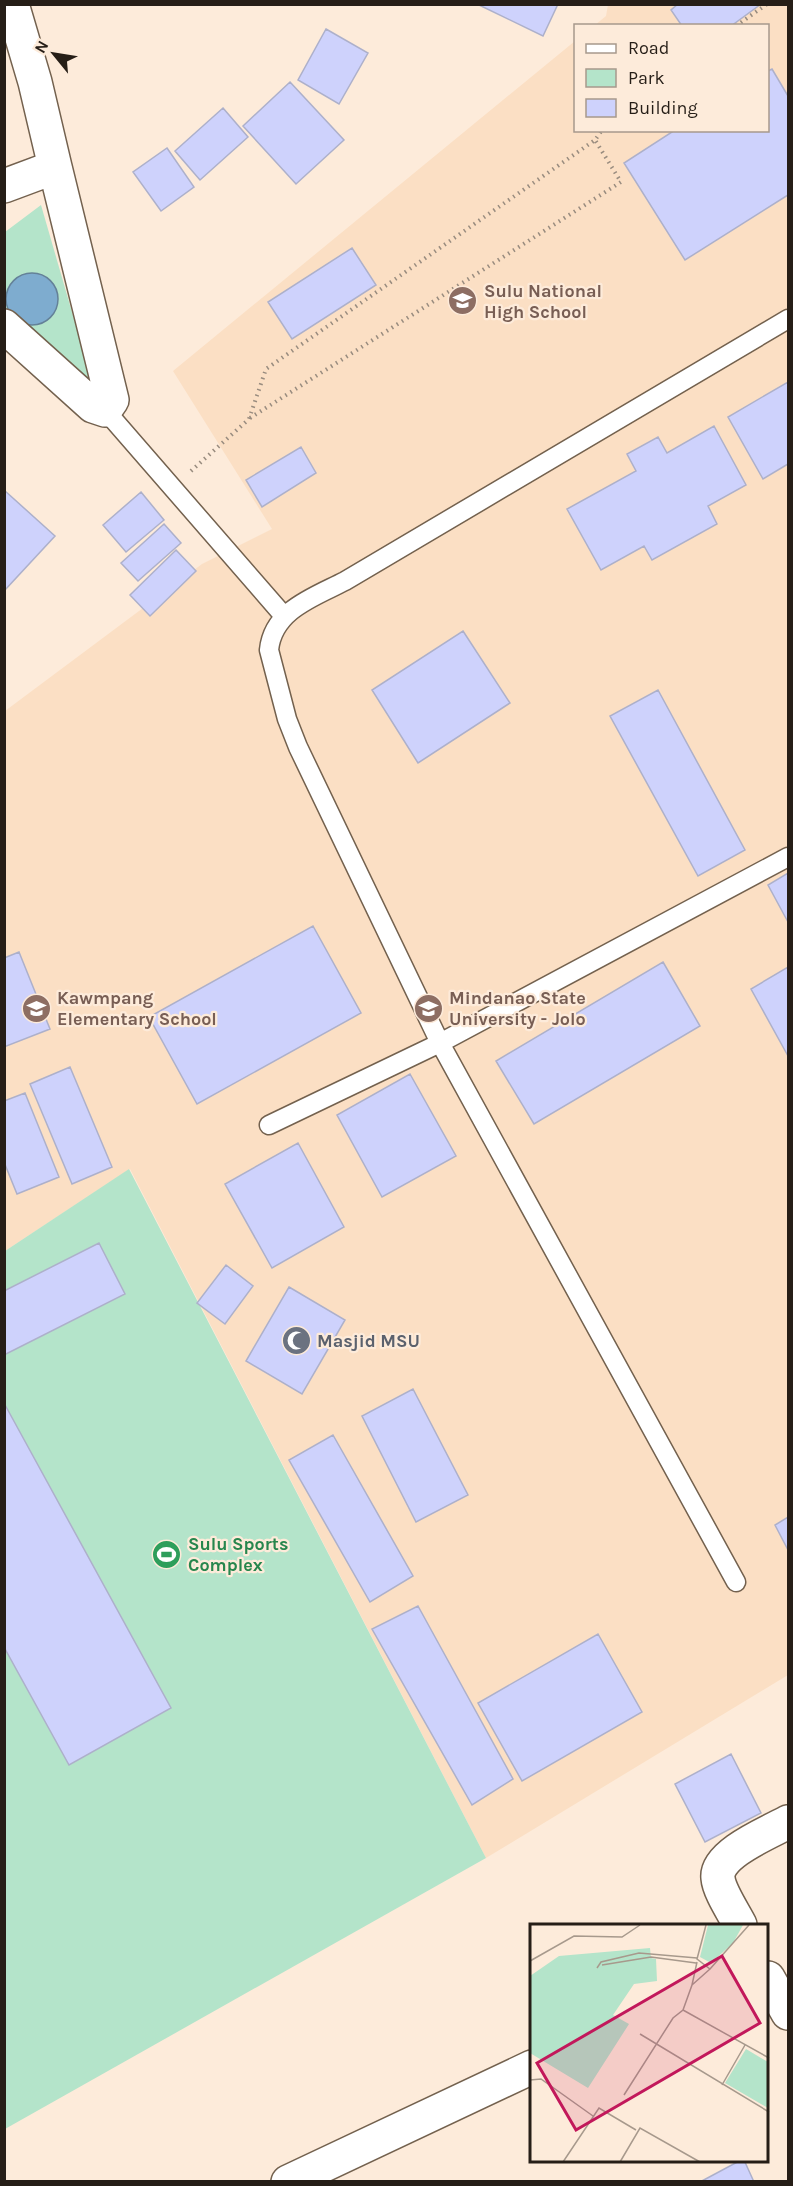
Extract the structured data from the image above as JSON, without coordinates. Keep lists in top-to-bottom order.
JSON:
{
  "places": {
    "school or university": ["Sulu National High School", "Kawmpang Elementary School", "Mindanao State University - Jolo"],
    "mosque": ["Masjid MSU"],
    "sports": ["Sulu Sports Complex"]
  },
  "legend": ["Road", "Park", "Building"],
  "north": "top left"
}
